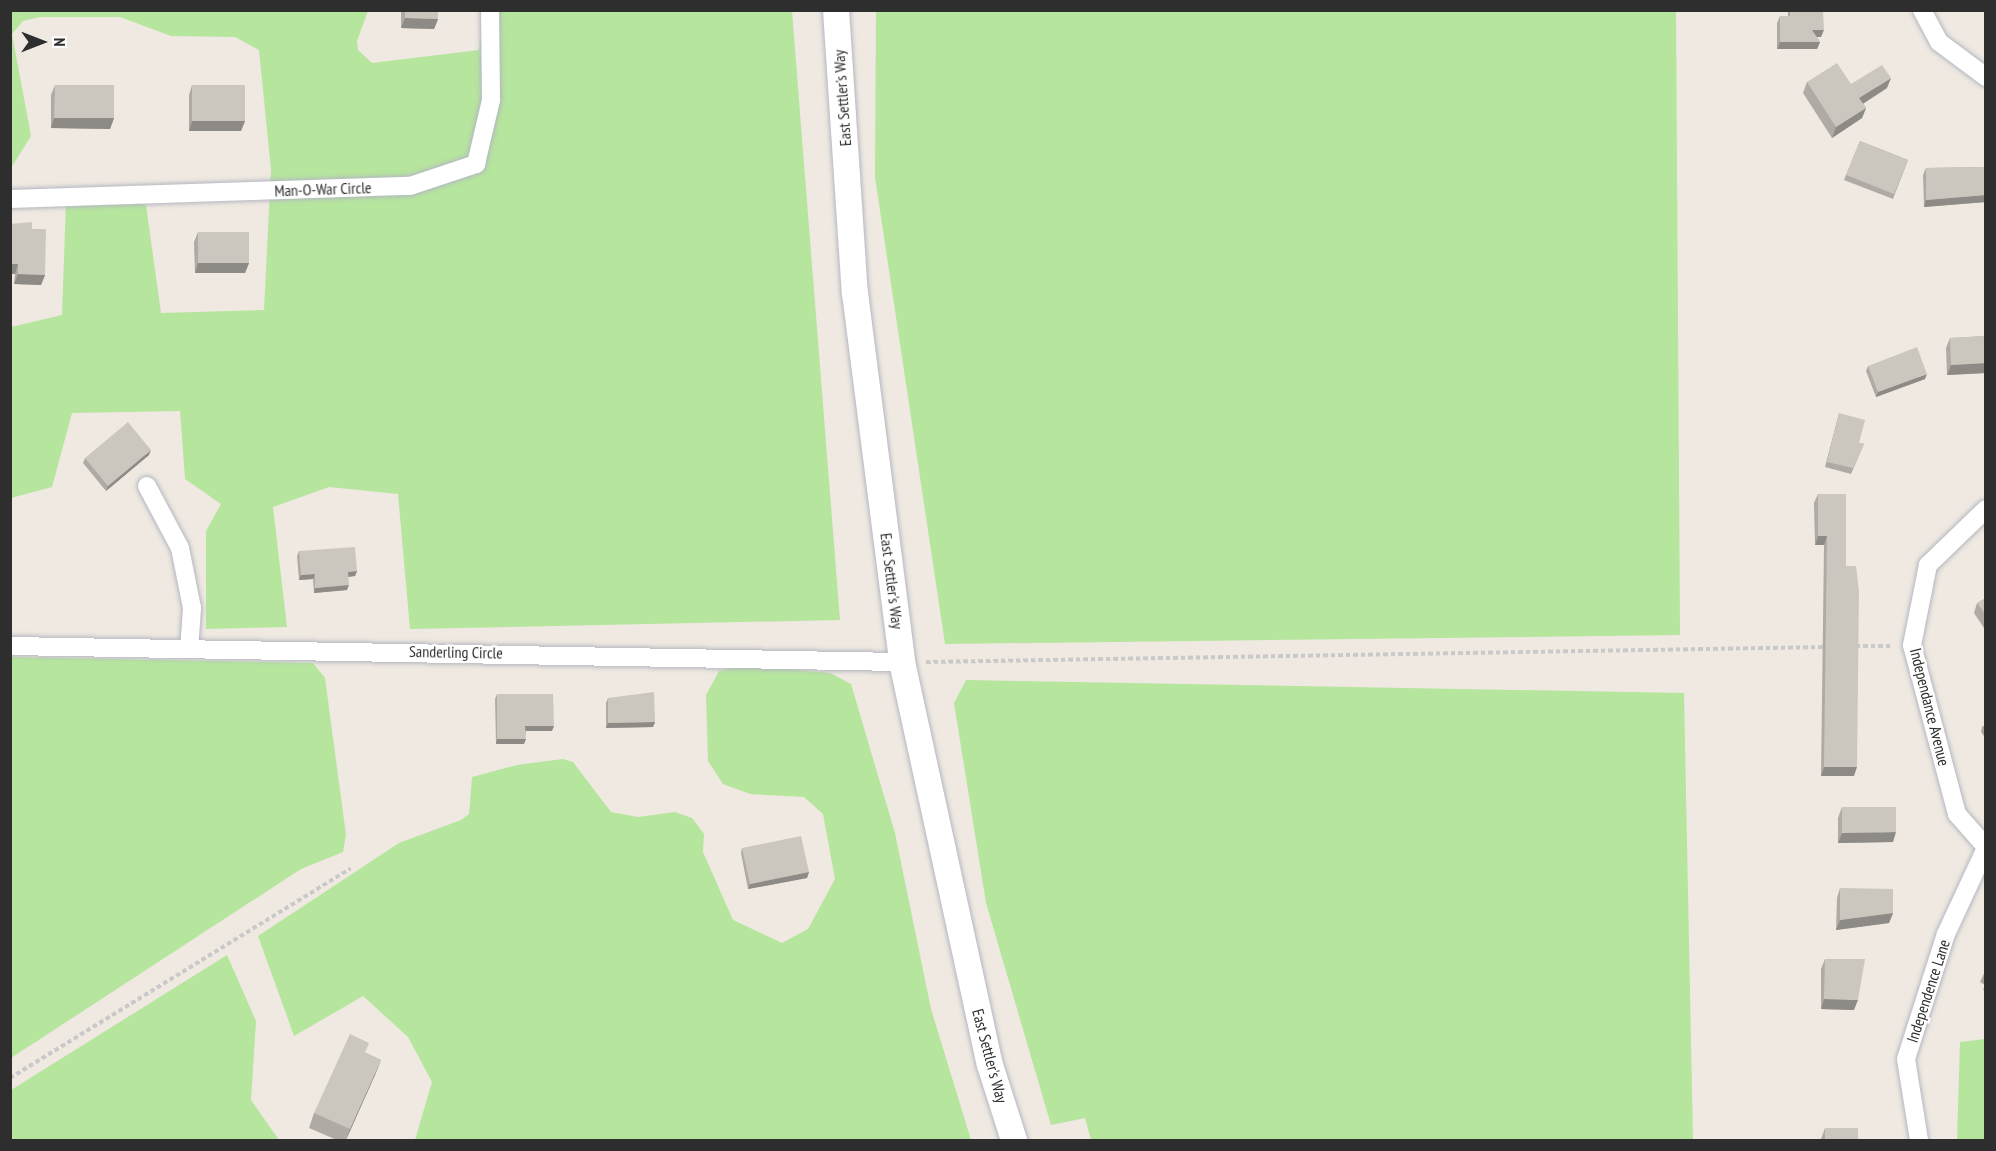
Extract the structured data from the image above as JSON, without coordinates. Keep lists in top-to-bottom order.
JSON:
{
  "streets": {
    "main road": ["East Settler's Way"],
    "street": [
      "Man-O-War Circle",
      "Sanderling Circle",
      "Independance Avenue",
      "Independence Lane"
    ]
  },
  "crossings": [
    ["East Settler's Way", "Sanderling Circle"],
    ["Independance Avenue", "Independence Lane"]
  ],
  "north": "right"
}
